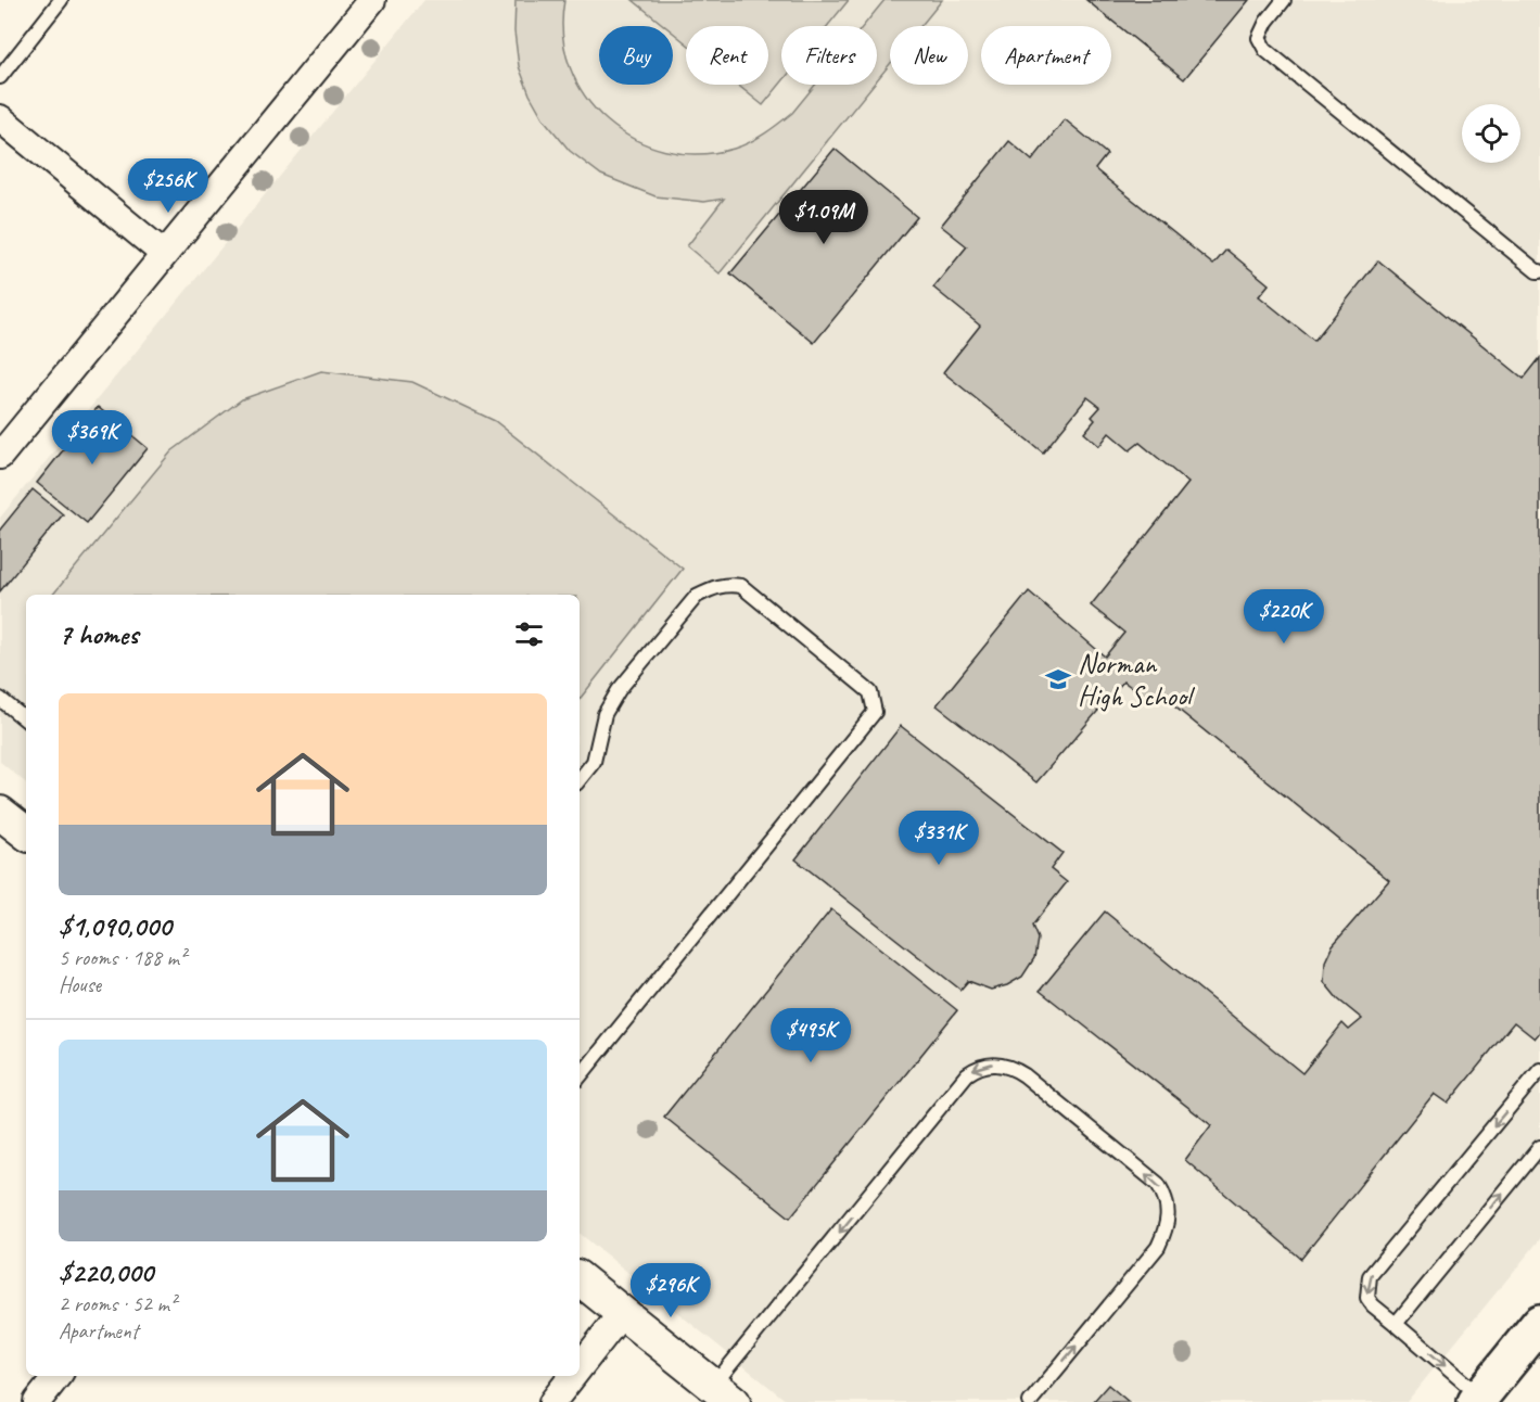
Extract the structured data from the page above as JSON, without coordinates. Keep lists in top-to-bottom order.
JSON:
{
  "places": {
    "school or university": ["Norman High School"]
  },
  "page": {
    "chip": [
      "Buy",
      "Rent",
      "Filters",
      "New",
      "Apartment"
    ],
    "price": [
      "$256K",
      "$1.09M",
      "$369K",
      "$220K",
      "$331K",
      "$495K",
      "$296K"
    ],
    "heading": "7 homes",
    "list": [
      {
        "name": "$1,090,000",
        "note": "5 rooms · 188 m² · House"
      },
      {
        "name": "$220,000",
        "note": "2 rooms · 52 m² · Apartment"
      }
    ]
  }
}
